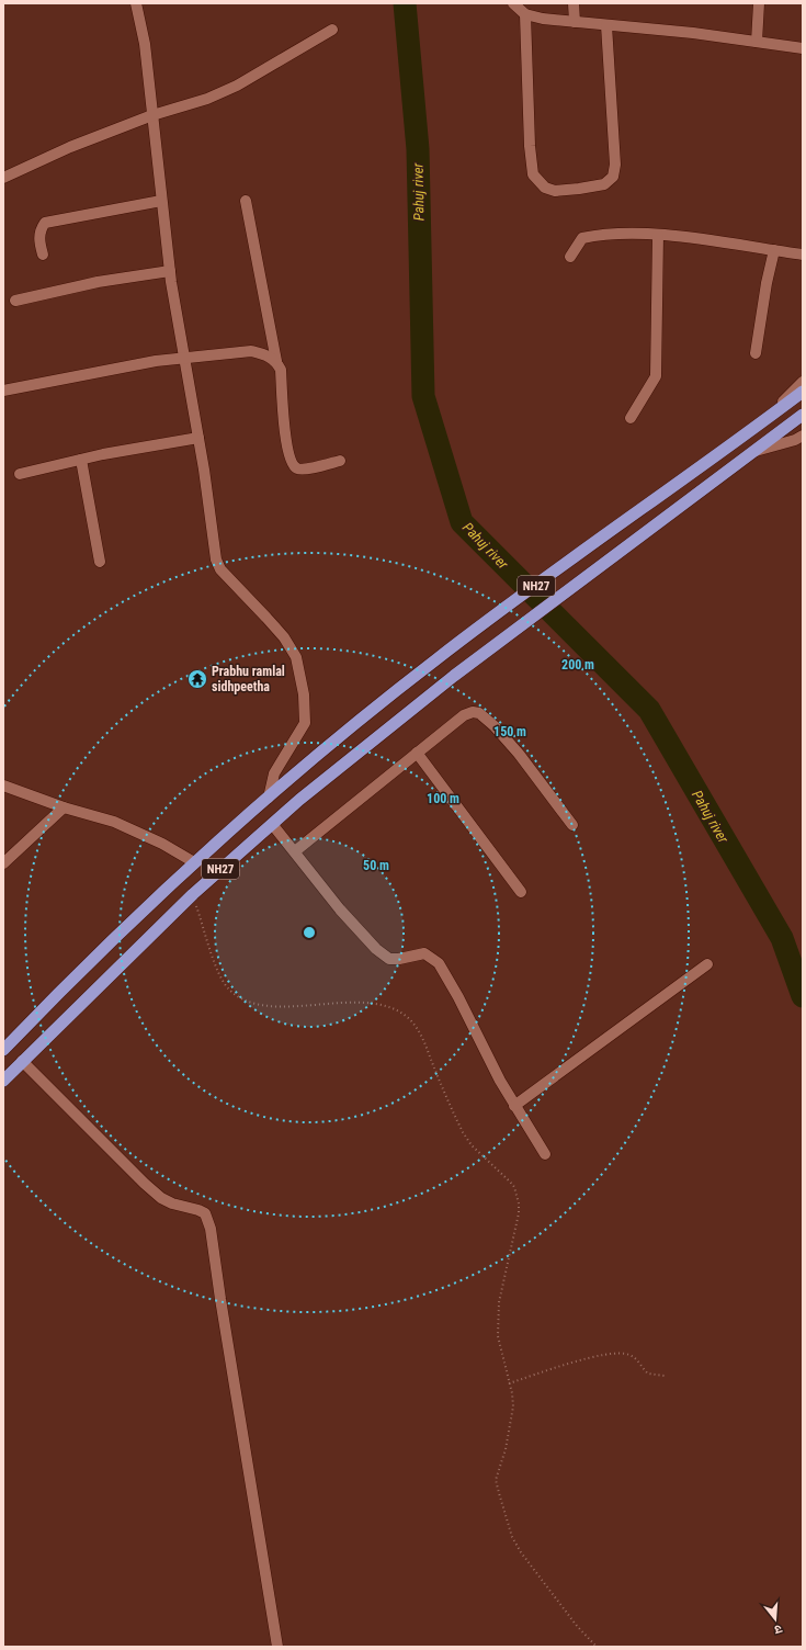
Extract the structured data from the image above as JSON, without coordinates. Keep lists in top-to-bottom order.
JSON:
{
  "streets": {
    "highway": ["NH27"]
  },
  "water": ["Pahuj river"],
  "places": {
    "temple": ["Prabhu ramlal sidhpeetha"]
  },
  "north": "bottom",
  "rings": [
    "200 m",
    "150 m",
    "100 m",
    "50 m"
  ]
}
